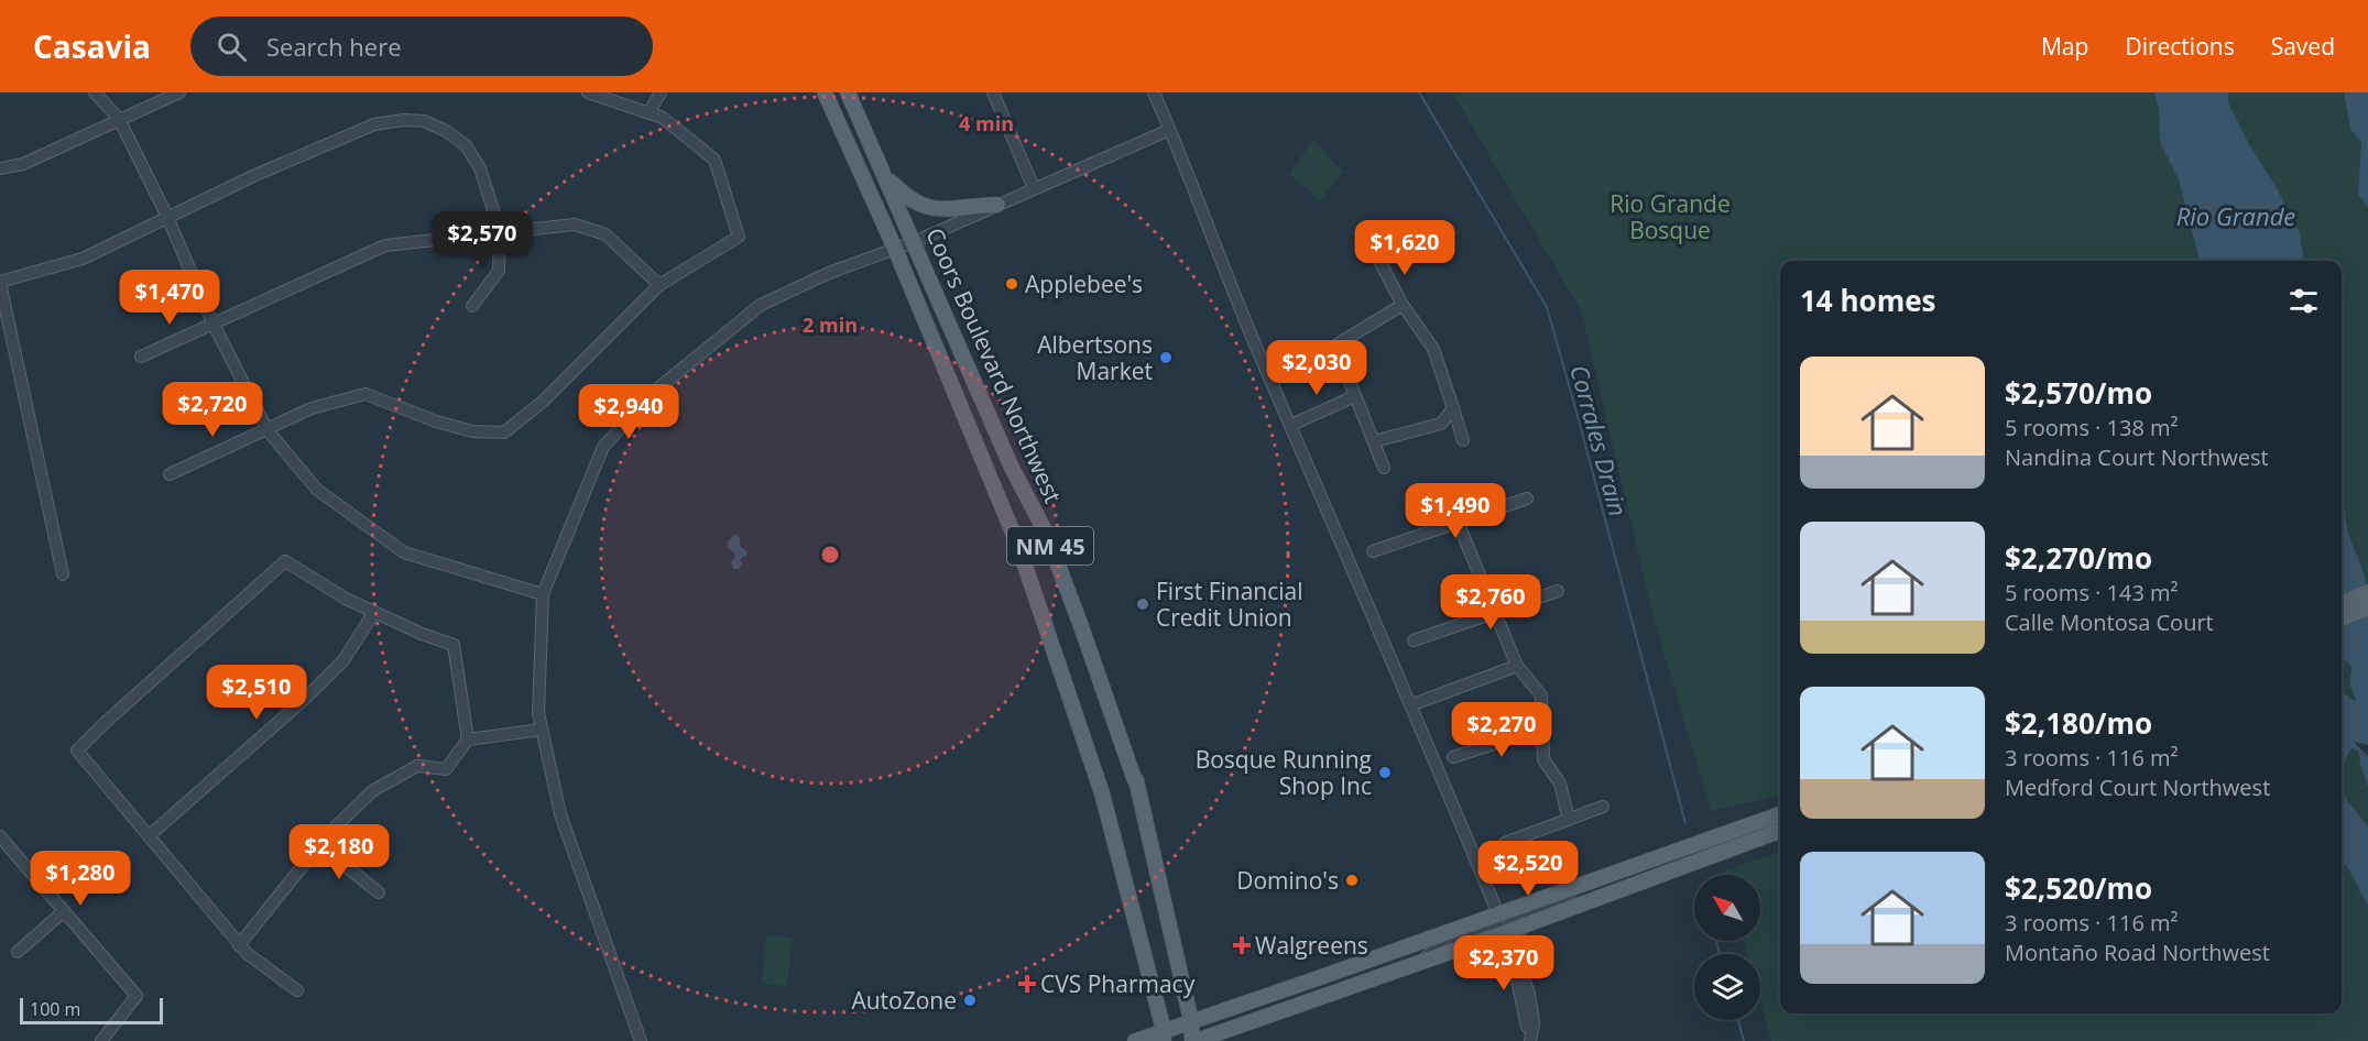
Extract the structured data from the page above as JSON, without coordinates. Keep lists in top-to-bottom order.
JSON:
{
  "streets": {
    "main road": ["Coors Boulevard Northwest", "NM 45"]
  },
  "water": ["Rio Grande", "Corrales Drain"],
  "parks": ["Rio Grande Bosque"],
  "places": {
    "other": [
      "Applebee's",
      "Albertsons Market",
      "First Financial Credit Union",
      "Bosque Running Shop Inc",
      "Domino's",
      "AutoZone"
    ],
    "health": ["Walgreens", "CVS Pharmacy"]
  },
  "scale_bar": "100 m",
  "north": "top left",
  "page": {
    "header": "Casavia",
    "search": "Search here",
    "nav": ["Map", "Directions", "Saved"],
    "price": [
      "$2,570",
      "$1,620",
      "$1,470",
      "$2,030",
      "$2,720",
      "$2,940",
      "$1,490",
      "$2,760",
      "$2,510",
      "$2,270",
      "$2,180",
      "$2,520",
      "$1,280",
      "$2,370"
    ],
    "heading": "14 homes",
    "list": [
      {
        "name": "$2,570/mo",
        "note": "5 rooms · 138 m² · Nandina Court Northwest"
      },
      {
        "name": "$2,270/mo",
        "note": "5 rooms · 143 m² · Calle Montosa Court"
      },
      {
        "name": "$2,180/mo",
        "note": "3 rooms · 116 m² · Medford Court Northwest"
      },
      {
        "name": "$2,520/mo",
        "note": "3 rooms · 116 m² · Montaño Road Northwest"
      }
    ],
    "scale": "100 m"
  },
  "rings": ["4 min", "2 min"]
}
